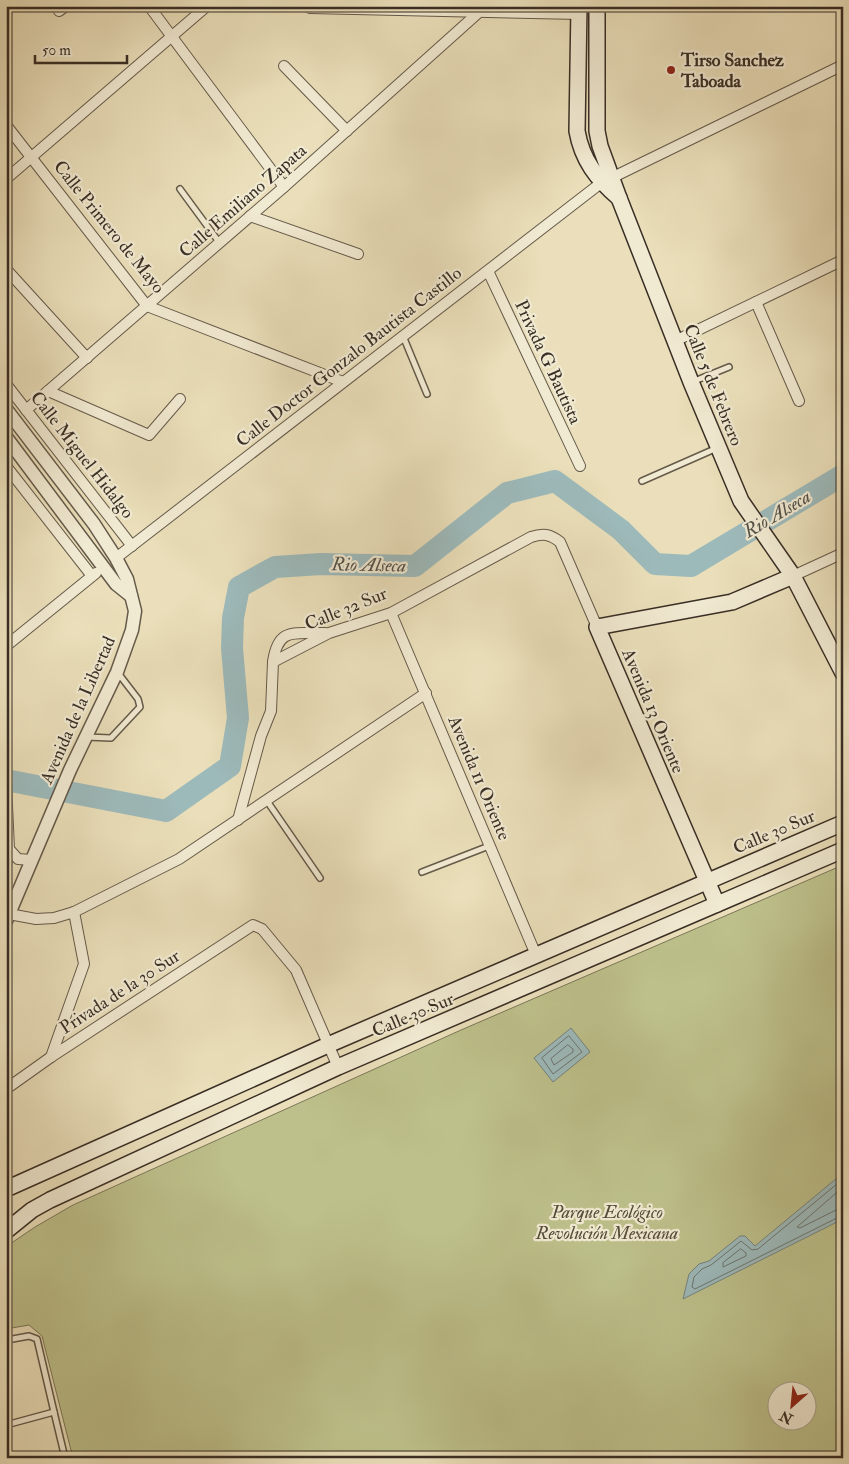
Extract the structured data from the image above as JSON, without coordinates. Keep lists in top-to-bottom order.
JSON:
{
  "streets": {
    "main road": ["Calle 5 de Febrero", "Avenida 13 Oriente", "Calle 30 Sur"],
    "street": [
      "Calle Emiliano Zapata",
      "Calle Primero de Mayo",
      "Calle Doctor Gonzalo Bautista Castillo",
      "Privada G Bautista",
      "Calle Miguel Hidalgo",
      "Calle 32 Sur",
      "Avenida de la Libertad",
      "Avenida 11 Oriente",
      "Privada de la 30 Sur"
    ]
  },
  "crossings": [
    ["Calle Emiliano Zapata", "Calle Primero de Mayo"],
    ["Calle Emiliano Zapata", "Calle Miguel Hidalgo"],
    ["Calle Primero de Mayo", "Calle Doctor Gonzalo Bautista Castillo"],
    ["Calle Doctor Gonzalo Bautista Castillo", "Privada G Bautista"],
    ["Calle Doctor Gonzalo Bautista Castillo", "Calle 5 de Febrero"],
    ["Calle Doctor Gonzalo Bautista Castillo", "Calle Miguel Hidalgo"],
    ["Calle Doctor Gonzalo Bautista Castillo", "Avenida de la Libertad"],
    ["Calle 32 Sur", "Avenida 13 Oriente"],
    ["Calle 32 Sur", "Avenida 11 Oriente"],
    ["Avenida 13 Oriente", "Calle 30 Sur"],
    ["Avenida 11 Oriente", "Calle 30 Sur"],
    ["Calle 30 Sur", "Privada de la 30 Sur"]
  ],
  "water": ["Rio Alseca"],
  "parks": ["Parque Ecológico Revolución Mexicana"],
  "places": ["Tirso Sanchez Taboada"],
  "scale_bar": "50 m",
  "north": "bottom left"
}
